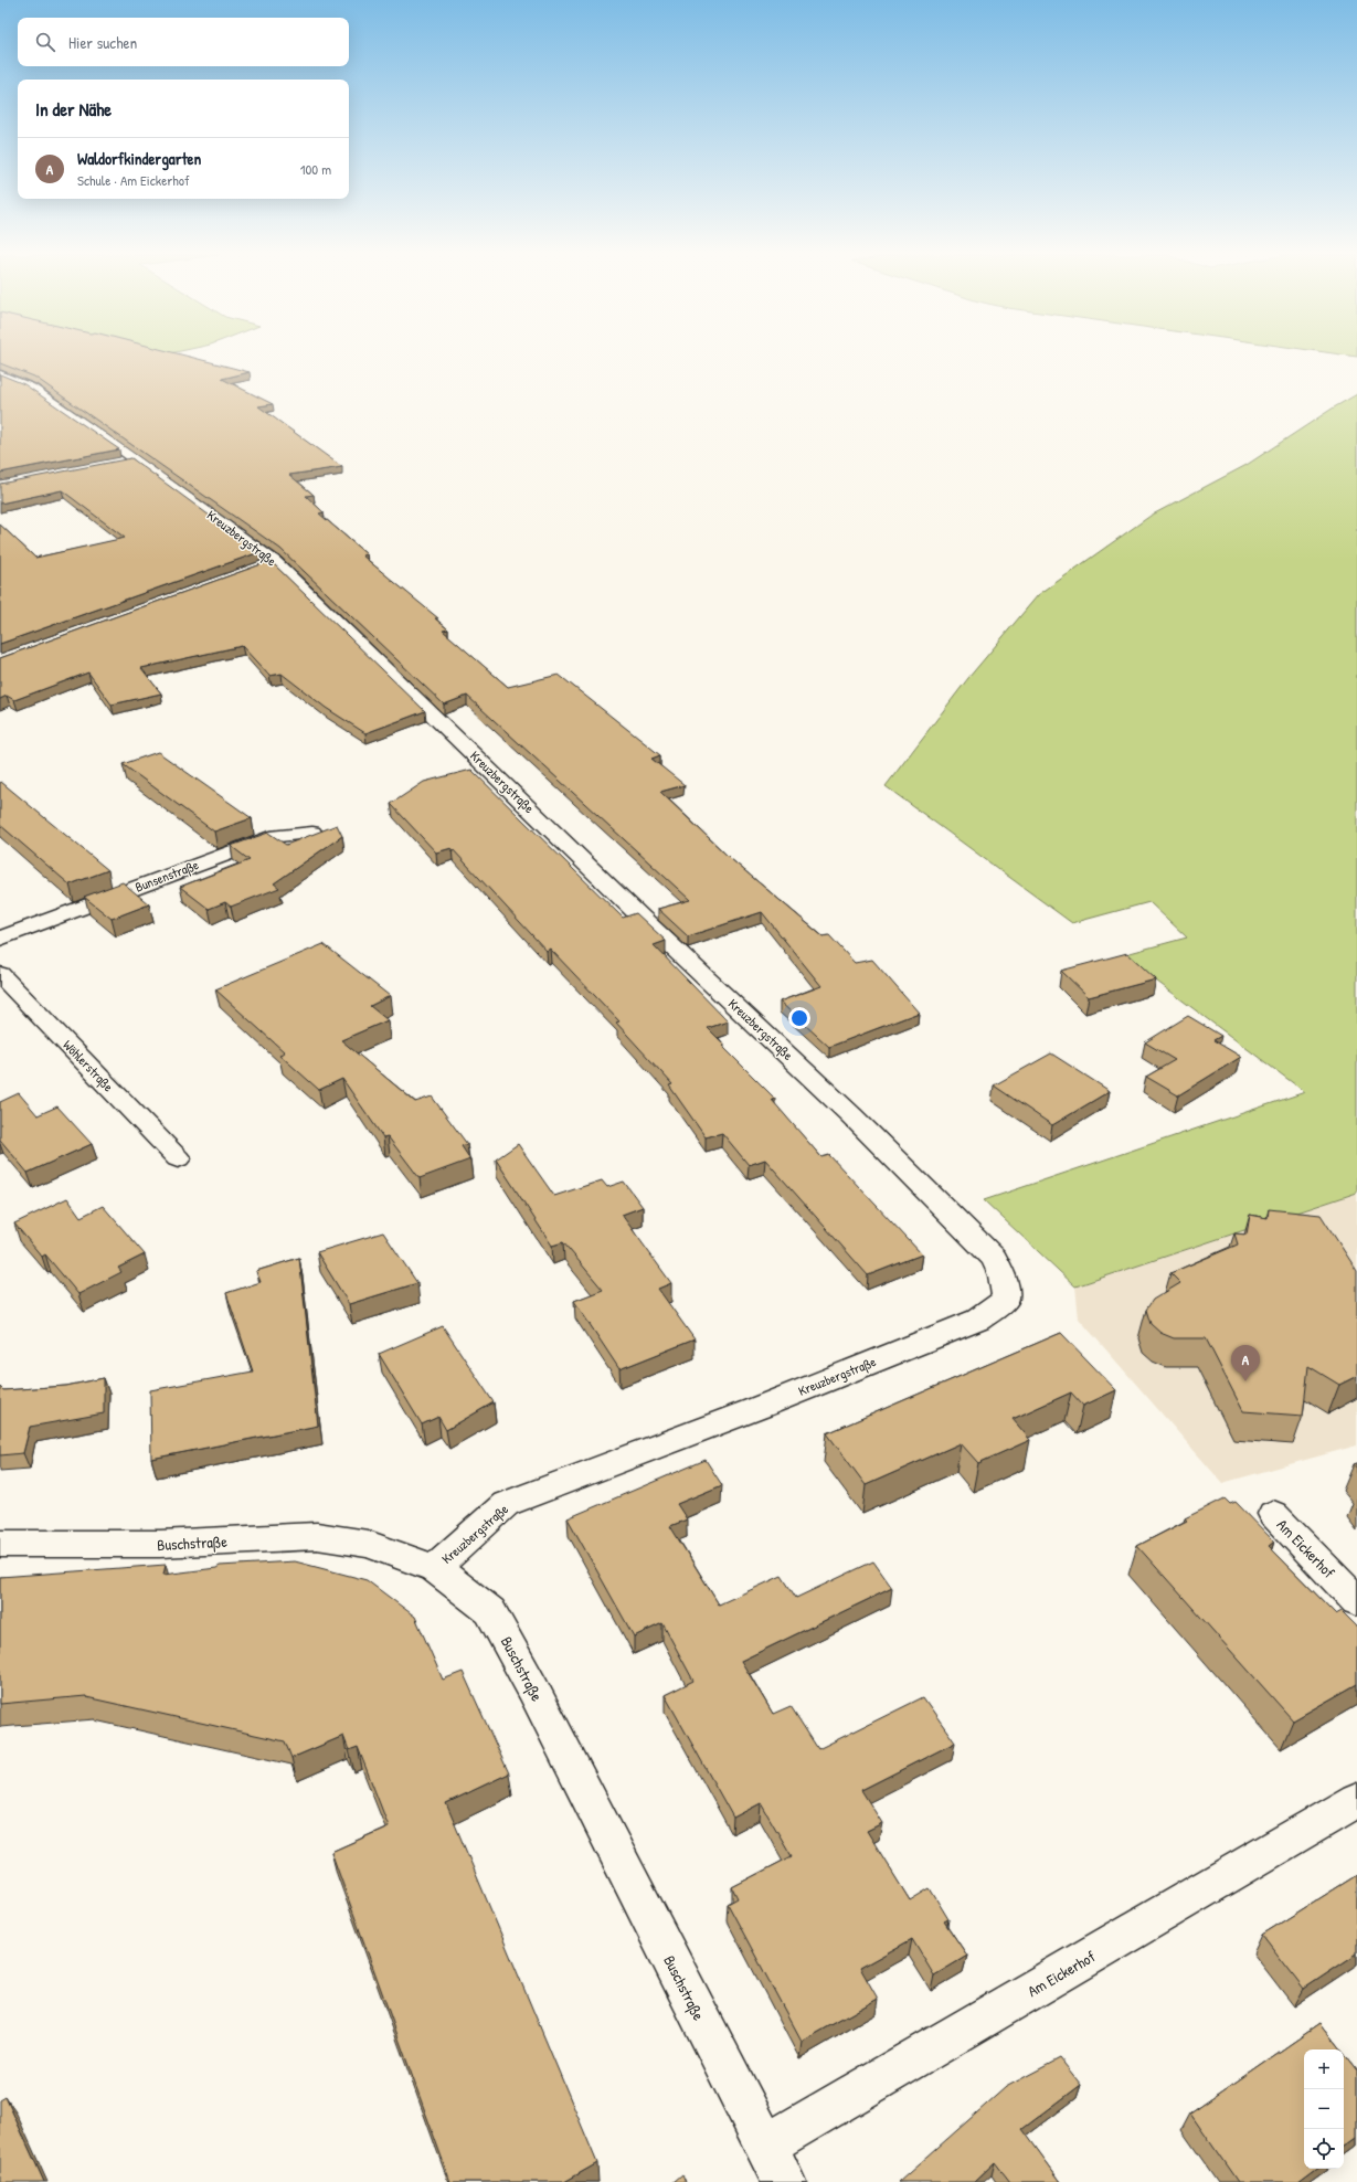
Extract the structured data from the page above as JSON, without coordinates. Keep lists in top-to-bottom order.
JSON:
{
  "streets": {
    "street": [
      "Kreuzbergstraße",
      "Bunsenstraße",
      "Wöhlerstraße",
      "Buschstraße",
      "Am Eickerhof"
    ]
  },
  "crossings": [
    ["Kreuzbergstraße", "Buschstraße"],
    ["Buschstraße", "Am Eickerhof"]
  ],
  "page": {
    "search": "Hier suchen",
    "heading": "In der Nähe",
    "list": [
      {
        "mark": "A",
        "name": "Waldorfkindergarten",
        "note": "Schule · Am Eickerhof",
        "value": "100 m"
      }
    ],
    "pins": "A",
    "map_buttons": ["+", "−"]
  }
}
